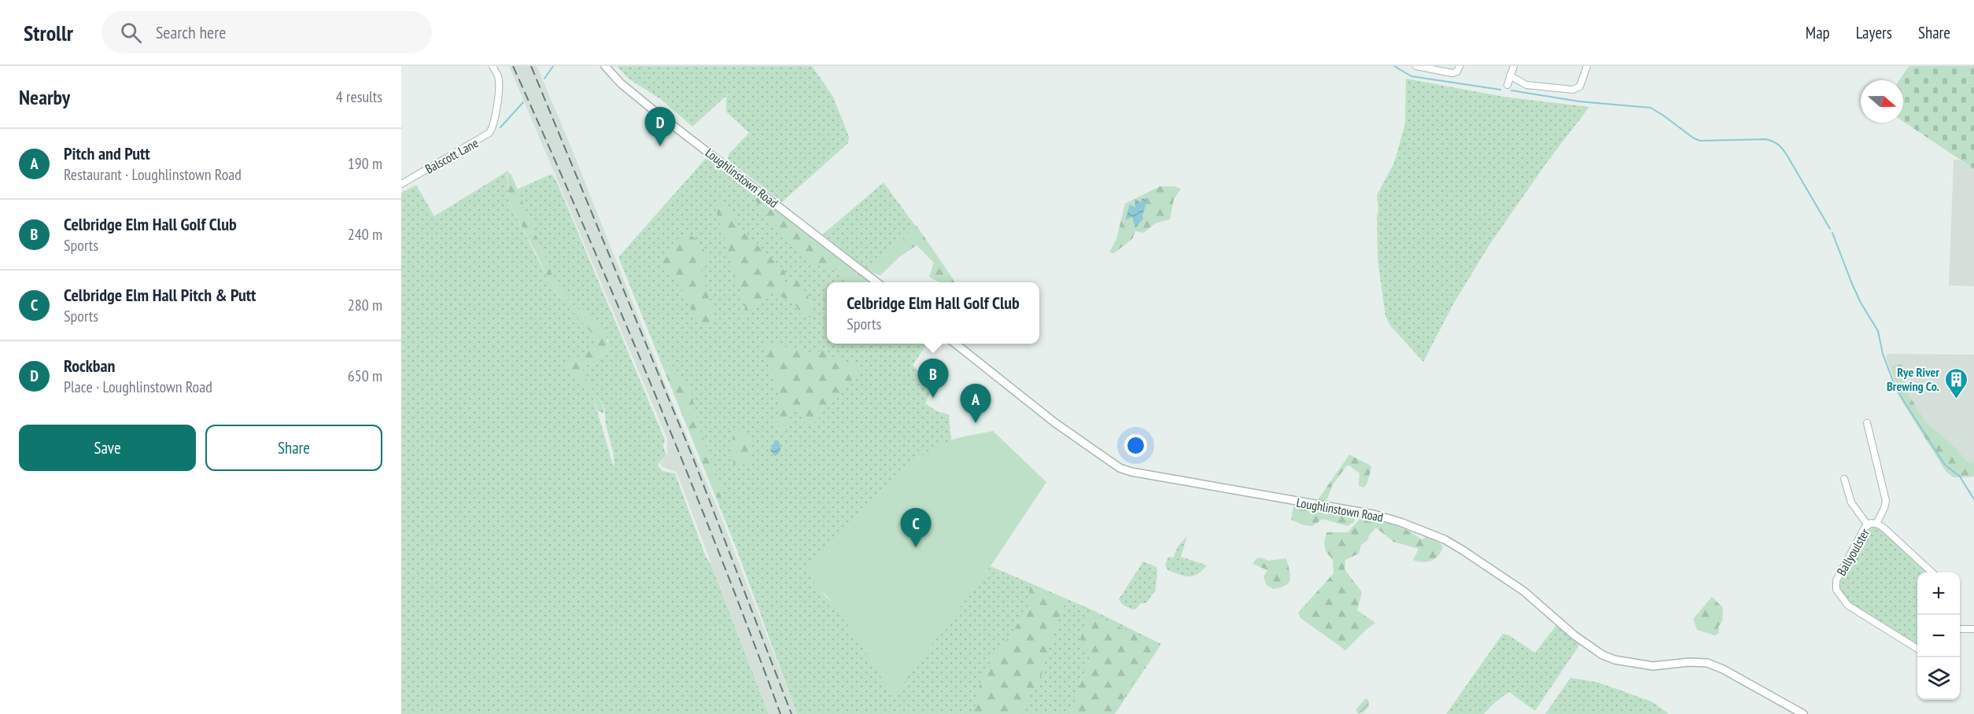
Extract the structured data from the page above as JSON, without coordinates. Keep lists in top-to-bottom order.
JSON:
{
  "streets": {
    "street": ["Balscott Lane", "Loughlinstown Road", "Ballyoulster"]
  },
  "places": {
    "building": ["Rye River Brewing Co."]
  },
  "north": "right",
  "page": {
    "header": "Strollr",
    "search": "Search here",
    "nav": ["Map", "Layers", "Share"],
    "heading": ["Nearby", "4 results"],
    "pins": [
      "D",
      "B",
      "A",
      "C"
    ],
    "list": [
      {
        "mark": "A",
        "name": "Pitch and Putt",
        "note": "Restaurant · Loughlinstown Road",
        "value": "190 m"
      },
      {
        "mark": "B",
        "name": "Celbridge Elm Hall Golf Club",
        "note": "Sports",
        "value": "240 m"
      },
      {
        "mark": "C",
        "name": "Celbridge Elm Hall Pitch & Putt",
        "note": "Sports",
        "value": "280 m"
      },
      {
        "mark": "D",
        "name": "Rockban",
        "note": "Place · Loughlinstown Road",
        "value": "650 m"
      }
    ],
    "popup": ["Celbridge Elm Hall Golf Club", "Sports"],
    "buttons": ["Save", "Share"],
    "map_buttons": ["+", "−"]
  }
}
